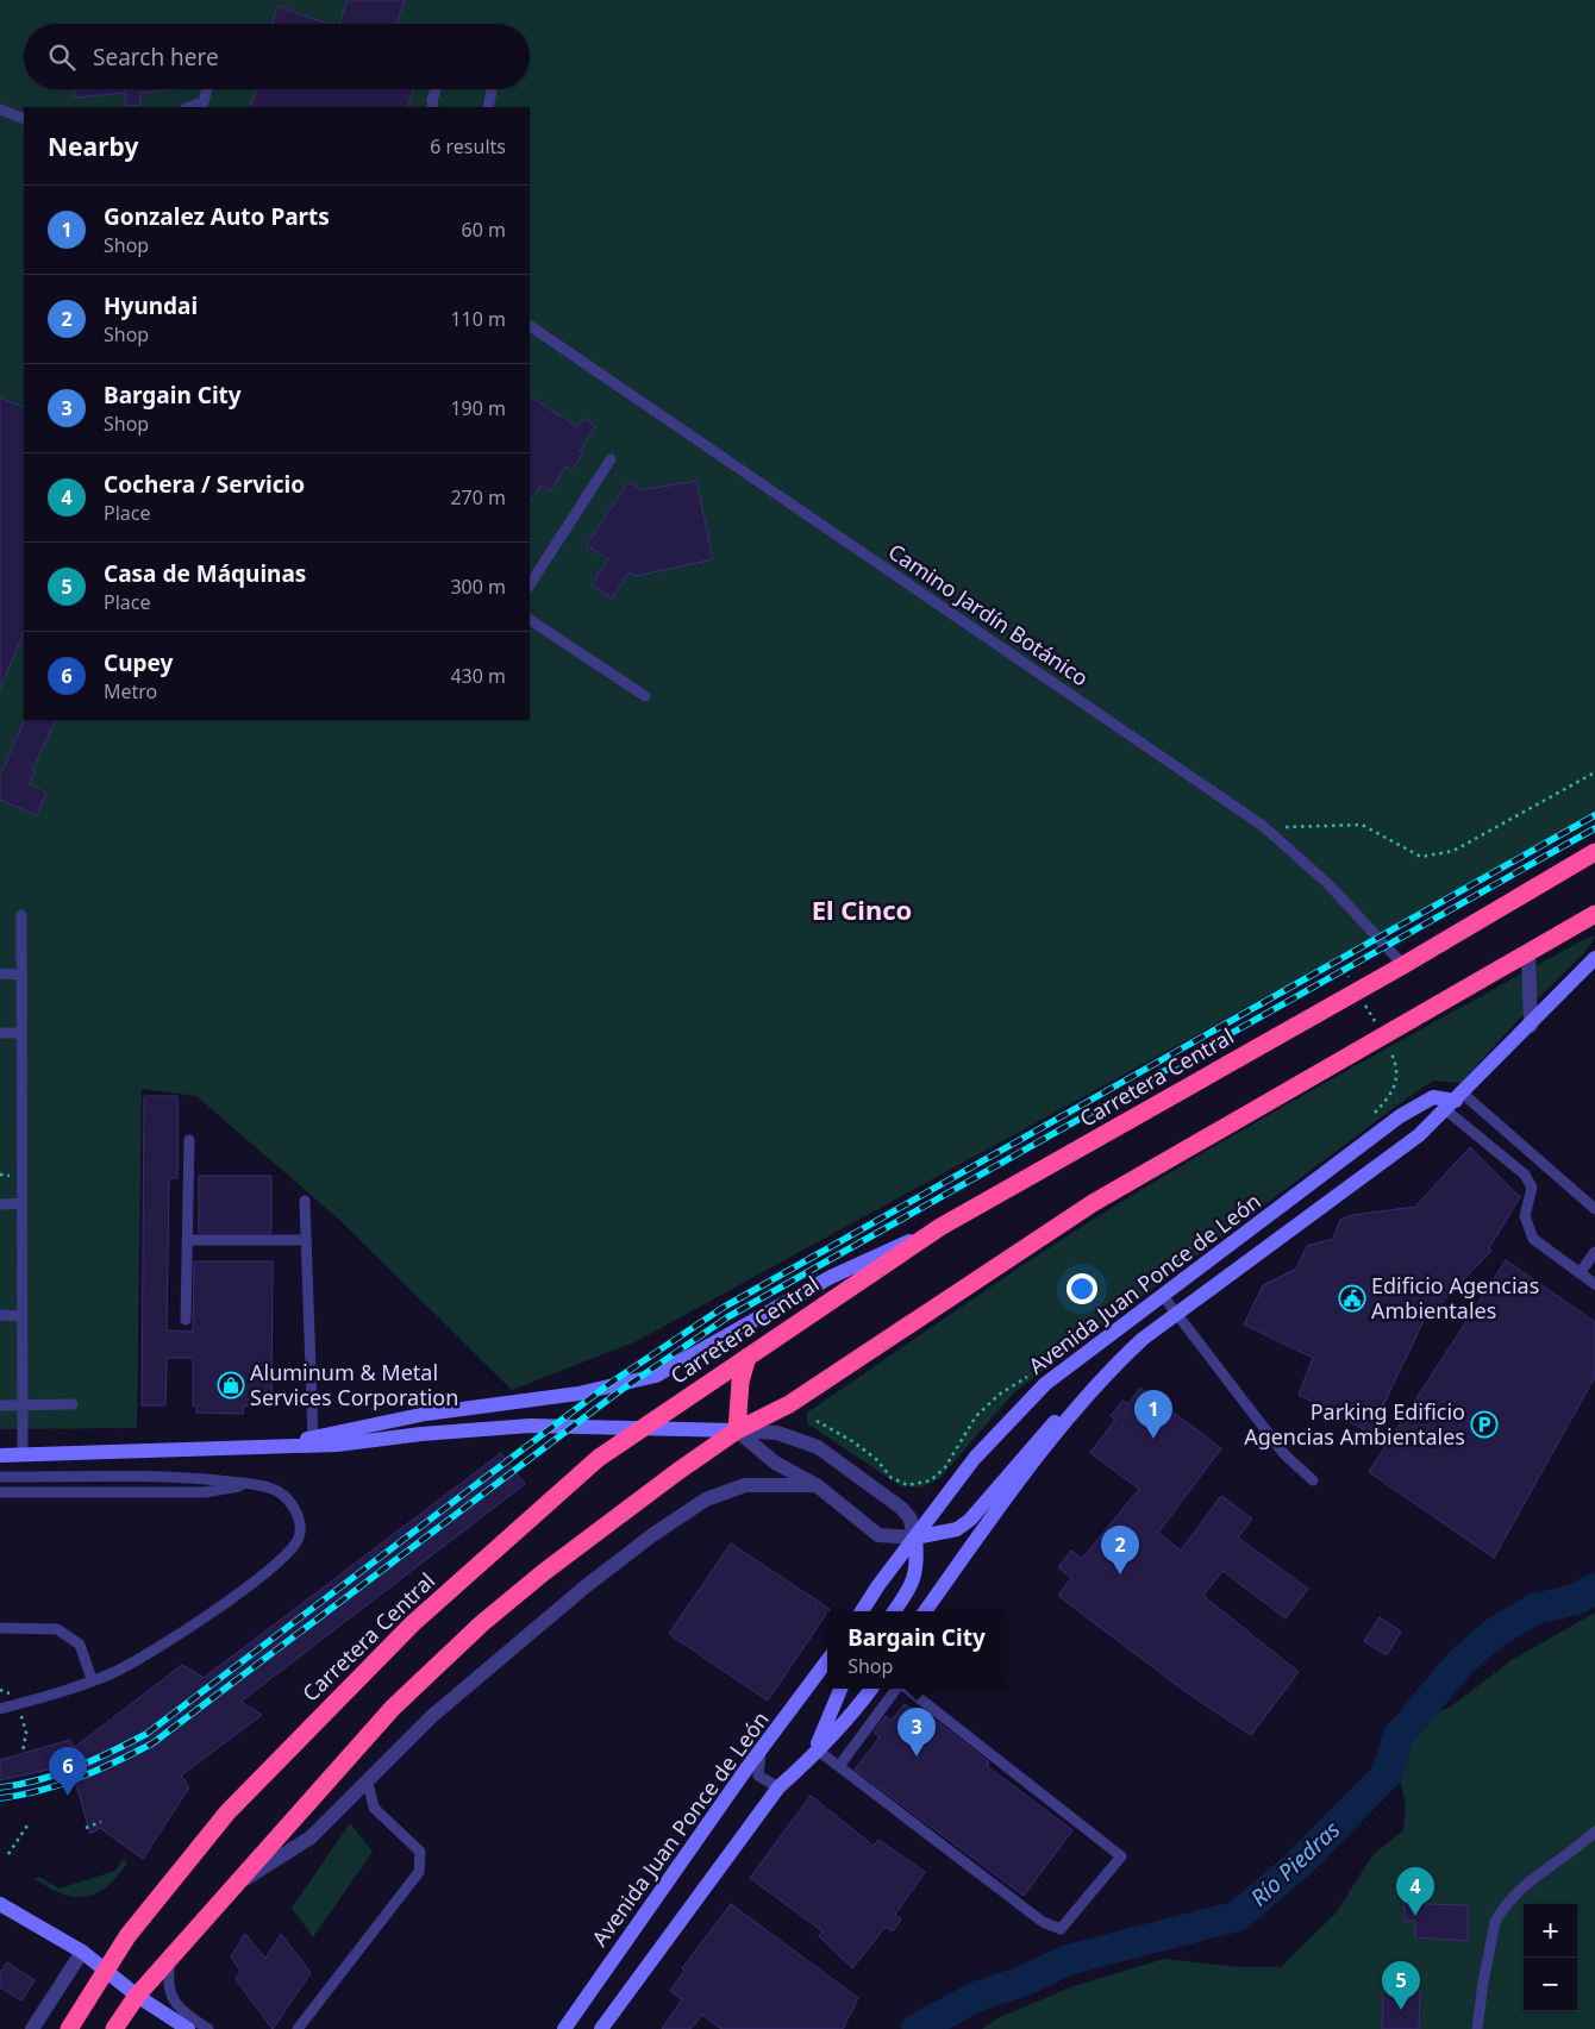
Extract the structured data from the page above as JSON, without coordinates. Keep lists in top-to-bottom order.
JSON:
{
  "streets": {
    "highway": ["Carretera Central"],
    "street": ["Avenida Juan Ponce de León"],
    "lane": ["Camino Jardín Botánico"]
  },
  "crossings": [
    ["Camino Jardín Botánico", "Carretera Central"]
  ],
  "districts": ["El Cinco"],
  "water": ["Río Piedras"],
  "places": {
    "public building": ["Edificio Agencias Ambientales"],
    "shop": ["Aluminum & Metal Services Corporation"],
    "parking": ["Parking Edificio Agencias Ambientales"]
  },
  "page": {
    "search": "Search here",
    "heading": ["Nearby", "6 results"],
    "list": [
      {
        "mark": "1",
        "name": "Gonzalez Auto Parts",
        "note": "Shop",
        "value": "60 m"
      },
      {
        "mark": "2",
        "name": "Hyundai",
        "note": "Shop",
        "value": "110 m"
      },
      {
        "mark": "3",
        "name": "Bargain City",
        "note": "Shop",
        "value": "190 m"
      },
      {
        "mark": "4",
        "name": "Cochera / Servicio",
        "note": "Place",
        "value": "270 m"
      },
      {
        "mark": "5",
        "name": "Casa de Máquinas",
        "note": "Place",
        "value": "300 m"
      },
      {
        "mark": "6",
        "name": "Cupey",
        "note": "Metro",
        "value": "430 m"
      }
    ],
    "pins": [
      "1",
      "2",
      "3",
      "6",
      "4",
      "5"
    ],
    "popup": ["Bargain City", "Shop"],
    "map_buttons": ["+", "−"]
  }
}
